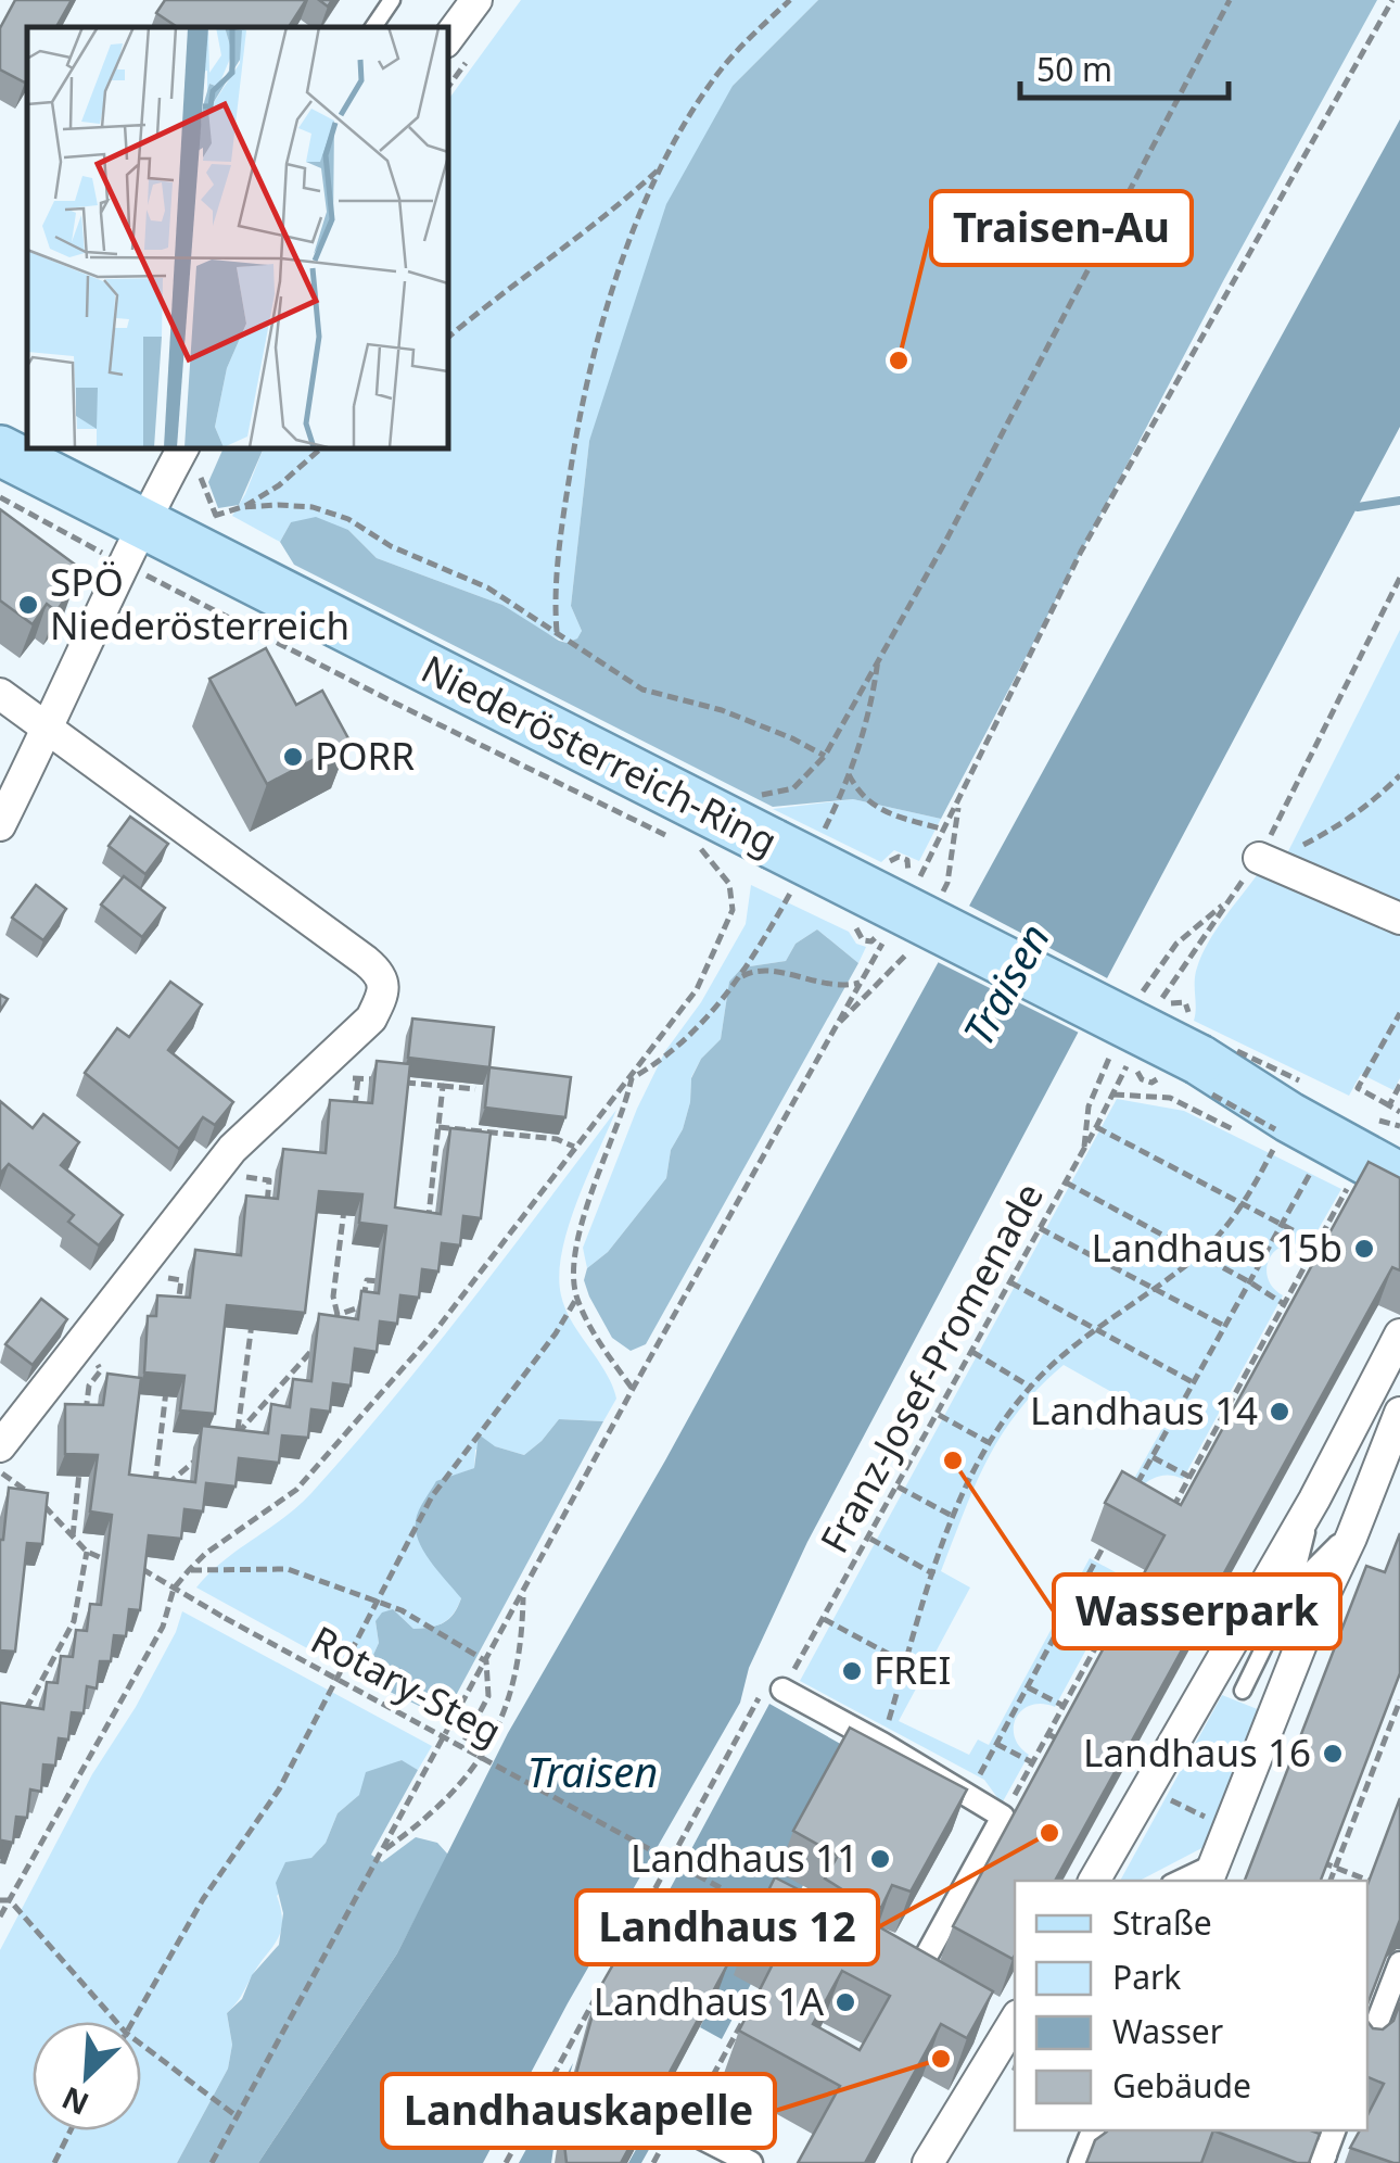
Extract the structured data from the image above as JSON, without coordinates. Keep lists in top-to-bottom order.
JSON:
{
  "streets": {
    "main road": ["Niederösterreich-Ring"],
    "path": ["Franz-Josef-Promenade", "Rotary-Steg"]
  },
  "water": ["Traisen"],
  "places": [
    "Traisen-Au",
    "SPÖ Niederösterreich",
    "PORR",
    "Landhaus 15b",
    "Landhaus 14",
    "Wasserpark",
    "FREI",
    "Landhaus 16",
    "Landhaus 12",
    "Landhaus 11",
    "Landhaus 1A",
    "Landhauskapelle"
  ],
  "legend": [
    "Straße",
    "Park",
    "Wasser",
    "Gebäude"
  ],
  "scale_bar": "50 m",
  "north": "bottom left"
}
